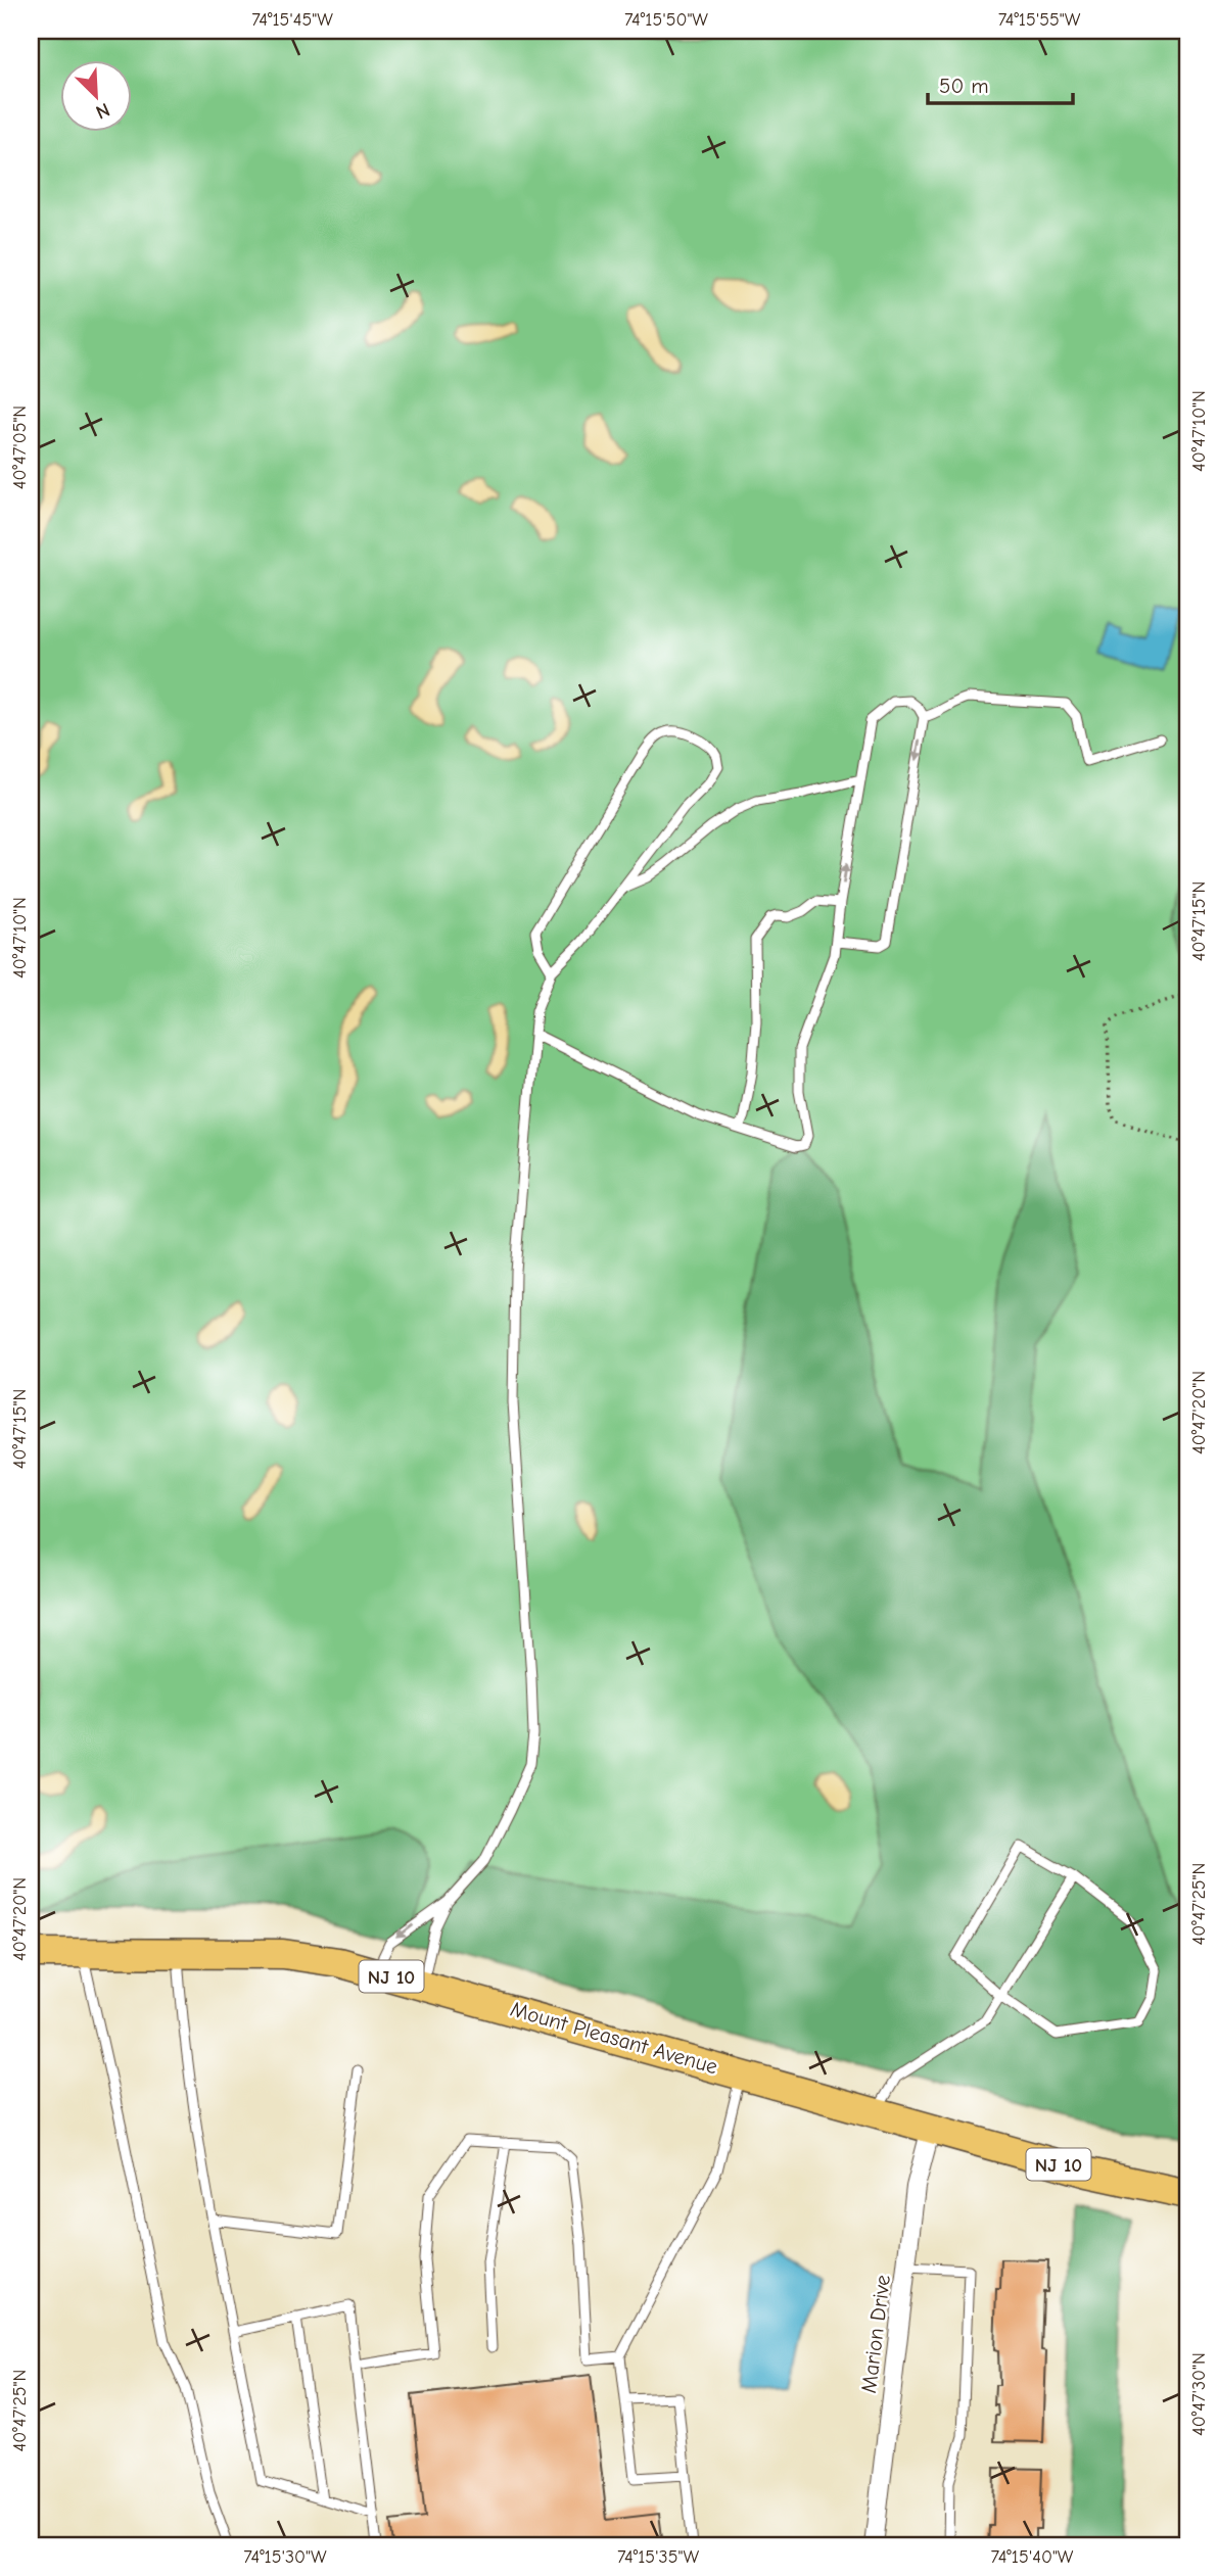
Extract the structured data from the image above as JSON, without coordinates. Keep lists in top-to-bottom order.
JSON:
{
  "streets": {
    "main road": ["NJ 10", "Mount Pleasant Avenue"],
    "street": ["Marion Drive"]
  },
  "crossings": [
    ["Mount Pleasant Avenue", "Marion Drive"]
  ],
  "scale_bar": "50 m",
  "north": "bottom right",
  "coordinates": [
    "74°15'45\"W",
    "74°15'50\"W",
    "74°15'55\"W",
    "40°47'10\"N",
    "40°47'05\"N",
    "40°47'15\"N",
    "40°47'20\"N",
    "40°47'25\"N",
    "40°47'30\"N",
    "74°15'30\"W",
    "74°15'35\"W",
    "74°15'40\"W"
  ]
}
